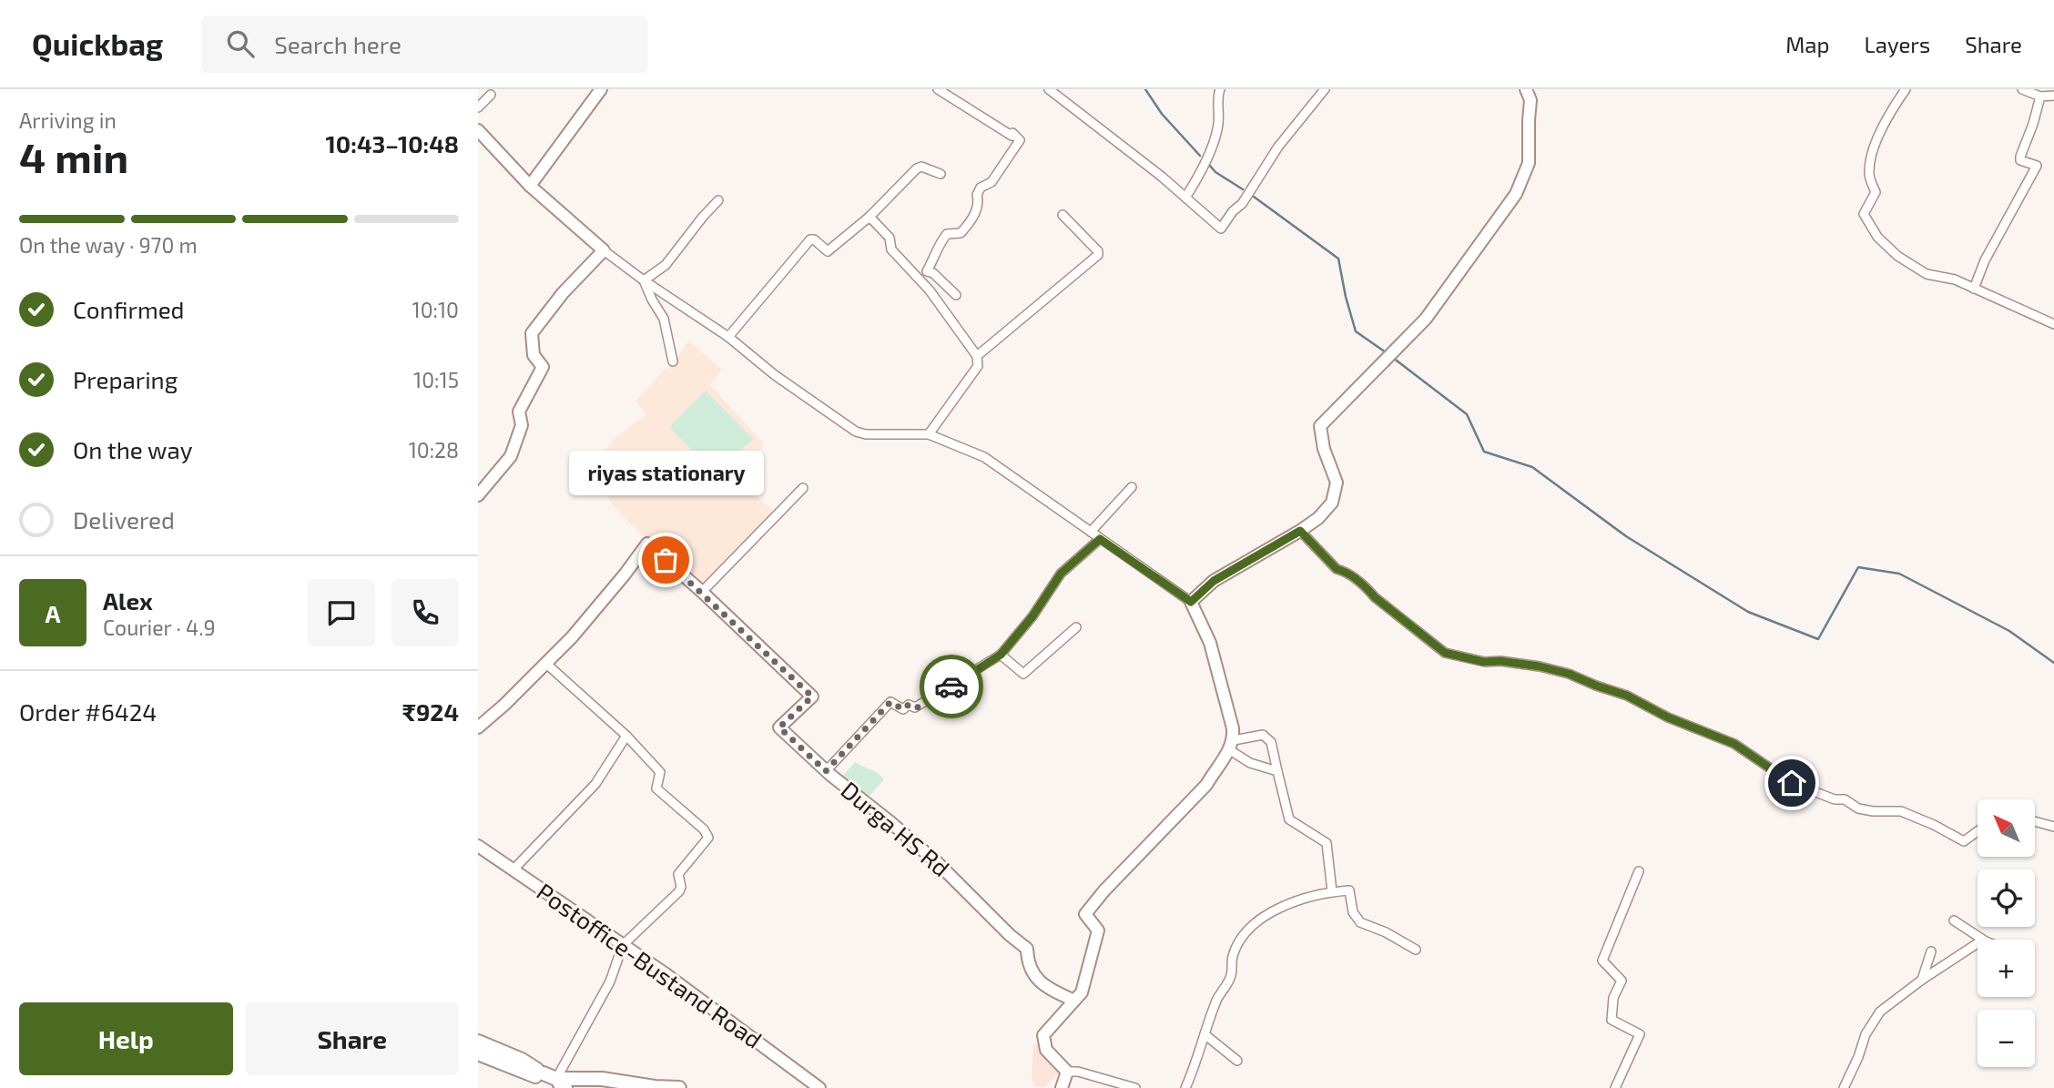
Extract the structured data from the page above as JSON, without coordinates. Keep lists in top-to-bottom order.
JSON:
{
  "streets": {
    "street": ["Durga HS Rd", "Postoffice-Bustand Road"]
  },
  "places": ["riyas stationary"],
  "north": "top left",
  "page": {
    "header": "Quickbag",
    "search": "Search here",
    "nav": ["Map", "Layers", "Share"],
    "heading": ["4 min", "Arriving in", "10:43–10:48"],
    "panel": [
      "Alex",
      "Courier · 4.9",
      "Order #6424",
      "₹924"
    ],
    "bar": "On the way · 970 m",
    "list": [
      ["Confirmed", "10:10"],
      ["Preparing", "10:15"],
      ["On the way", "10:28"],
      "Delivered"
    ],
    "bubble": "riyas stationary",
    "round": "A",
    "map_buttons": ["+", "−"],
    "buttons": ["Help", "Share"]
  }
}
